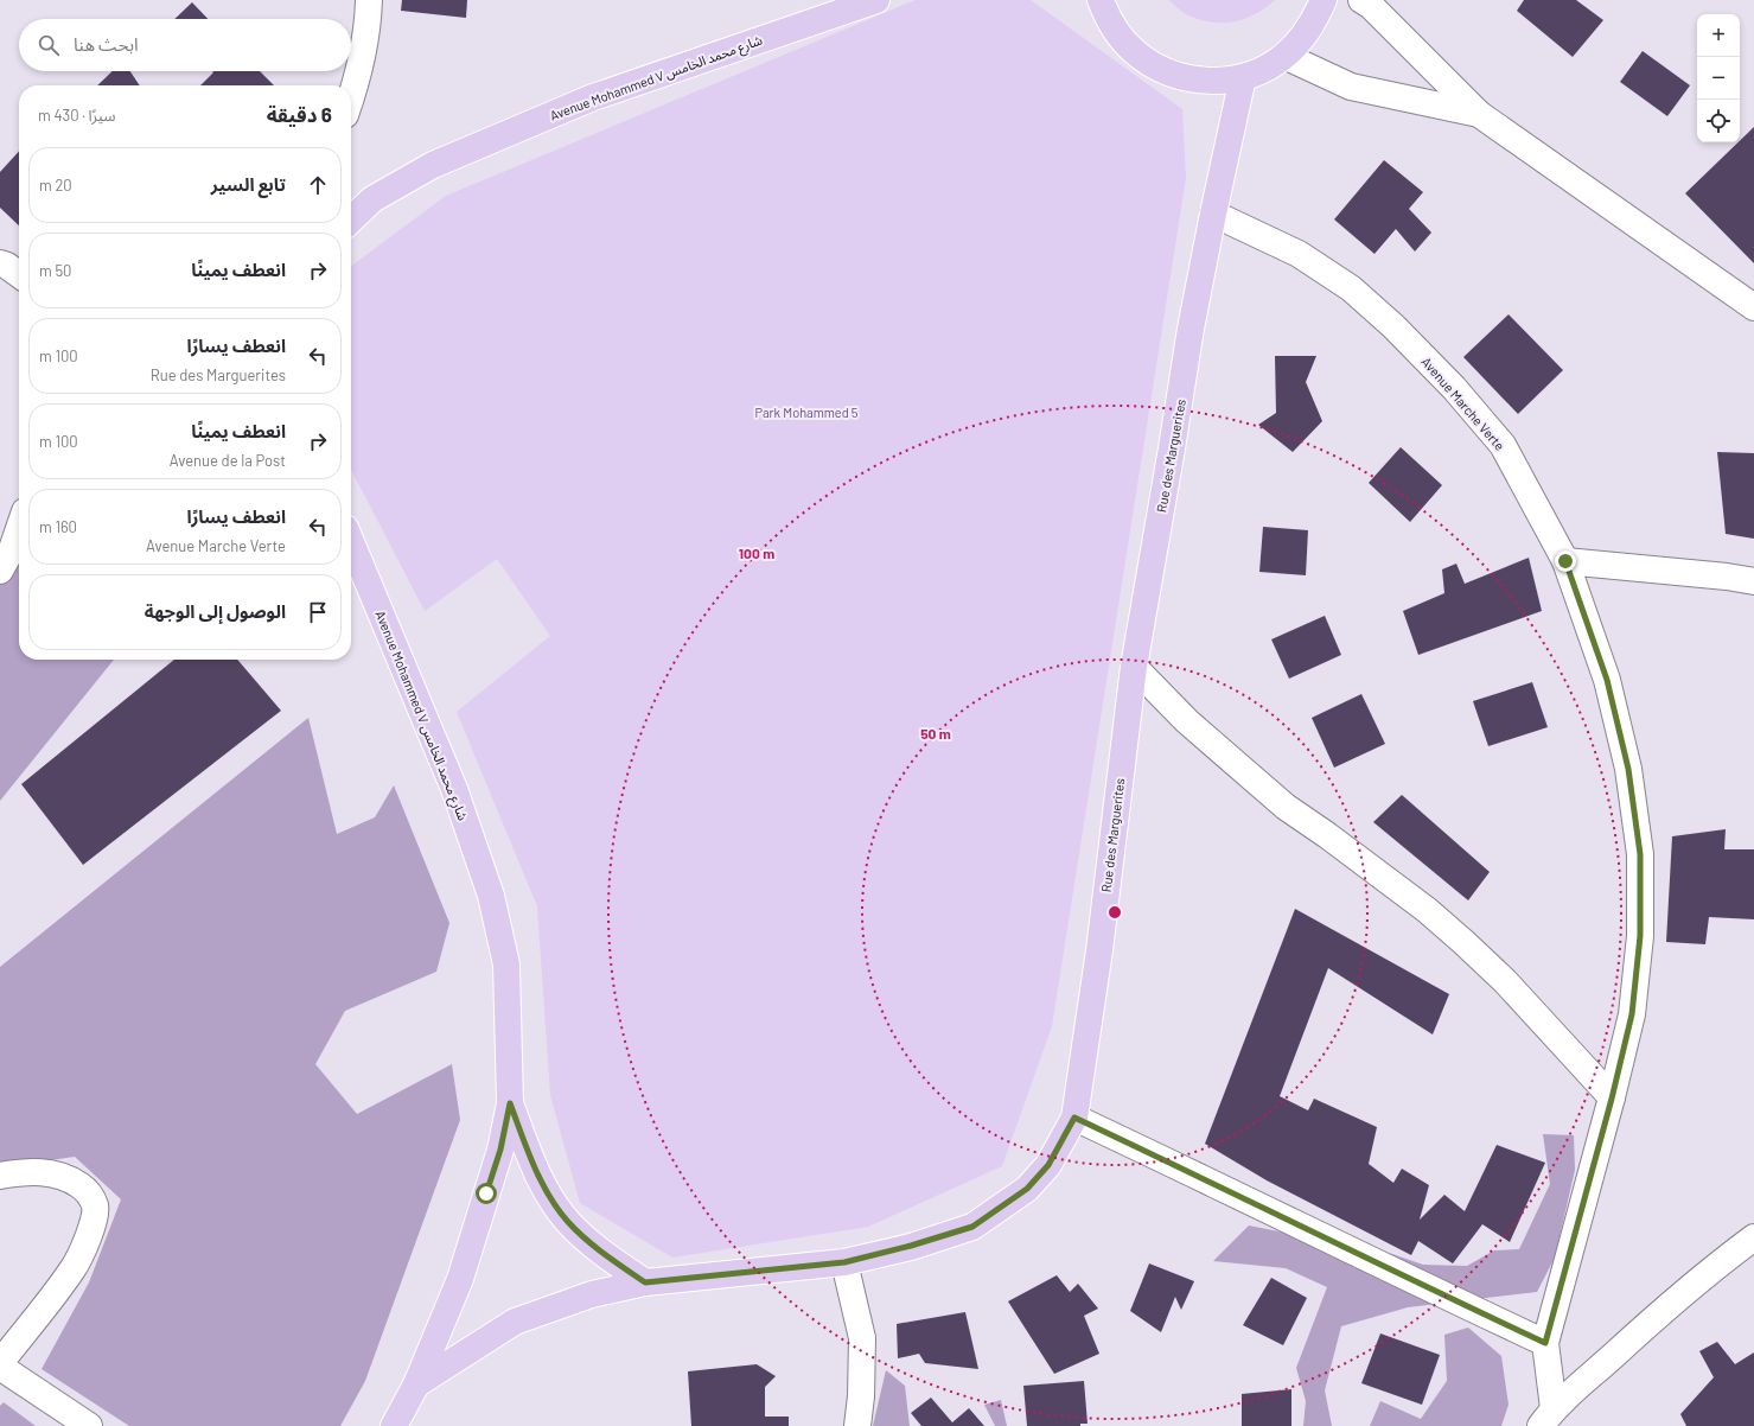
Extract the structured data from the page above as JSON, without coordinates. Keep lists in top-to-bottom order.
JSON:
{
  "streets": {
    "main road": ["Avenue Mohammed V شارع محمد الخامس", "Rue des Marguerites"],
    "street": ["Avenue Marche Verte"]
  },
  "crossings": [
    ["Avenue Marche Verte", "Rue des Marguerites"]
  ],
  "parks": ["Park Mohammed 5"],
  "page": {
    "map_buttons": ["+", "−"],
    "search": "ابحث هنا",
    "heading": ["6 دقيقة", "سيرًا · 430 m"],
    "list": [
      ["تابع السير", "20 m"],
      ["انعطف يمينًا", "50 m"],
      ["انعطف يسارًا", "Rue des Marguerites", "100 m"],
      ["انعطف يمينًا", "Avenue de la Post", "100 m"],
      ["انعطف يسارًا", "Avenue Marche Verte", "160 m"],
      "الوصول إلى الوجهة"
    ]
  },
  "rings": ["100 m", "50 m"]
}
